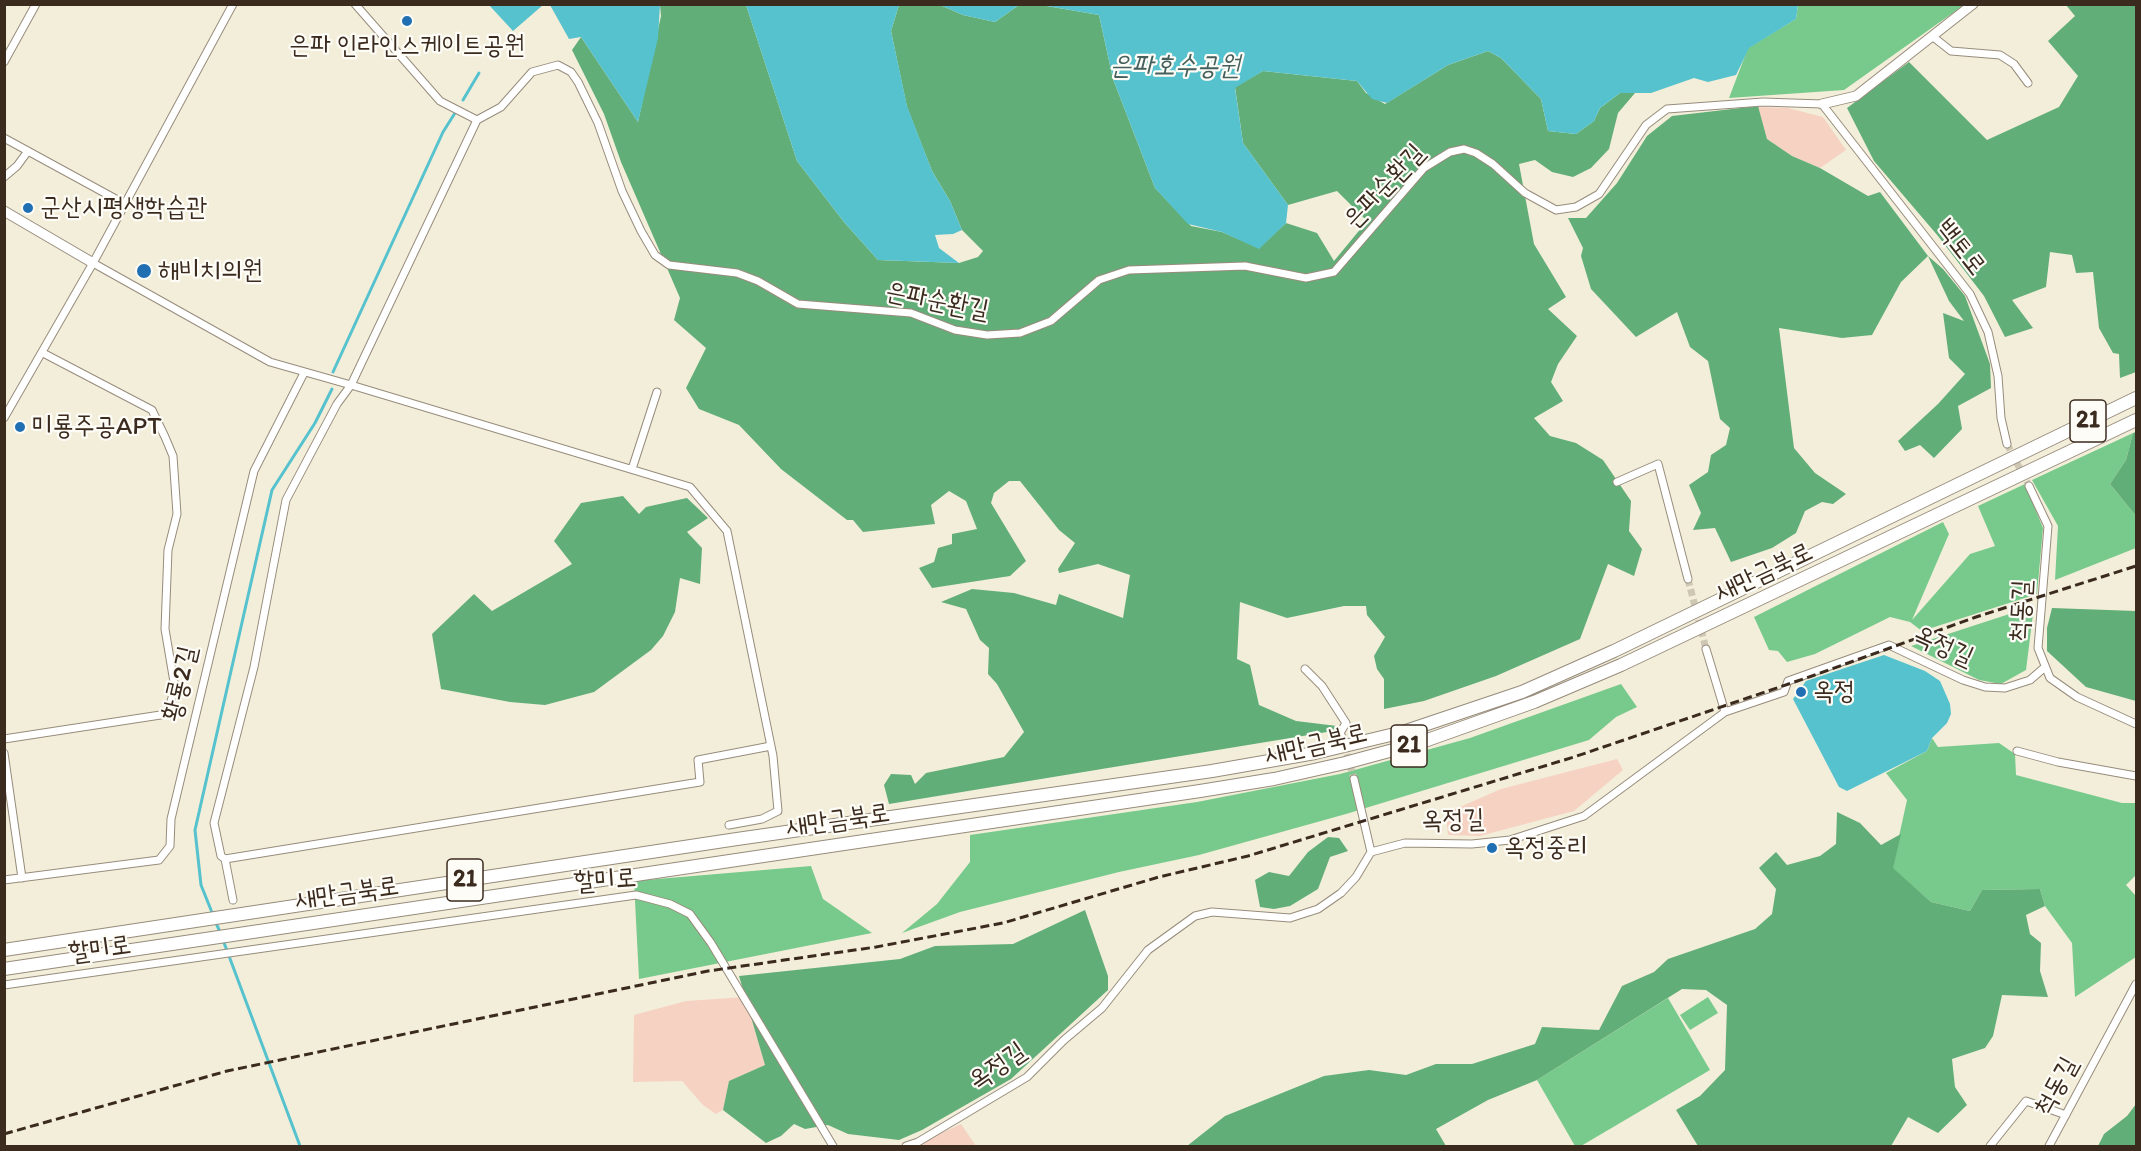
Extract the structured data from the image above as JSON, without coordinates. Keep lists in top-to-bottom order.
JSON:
{
  "streets": {
    "highway": ["21", "새만금북로"],
    "street": [
      "은파순환길",
      "백토로",
      "척동길",
      "옥정길",
      "황룡2길",
      "할미로"
    ]
  },
  "crossings": [
    ["은파순환길", "백토로"],
    ["척동길", "옥정길"]
  ],
  "water": ["은파호수공원"],
  "places": [
    "은파 인라인스케이트공원",
    "군산시평생학습관",
    "해비치의원",
    "미룡주공APT",
    "옥정",
    "옥정중리"
  ]
}
